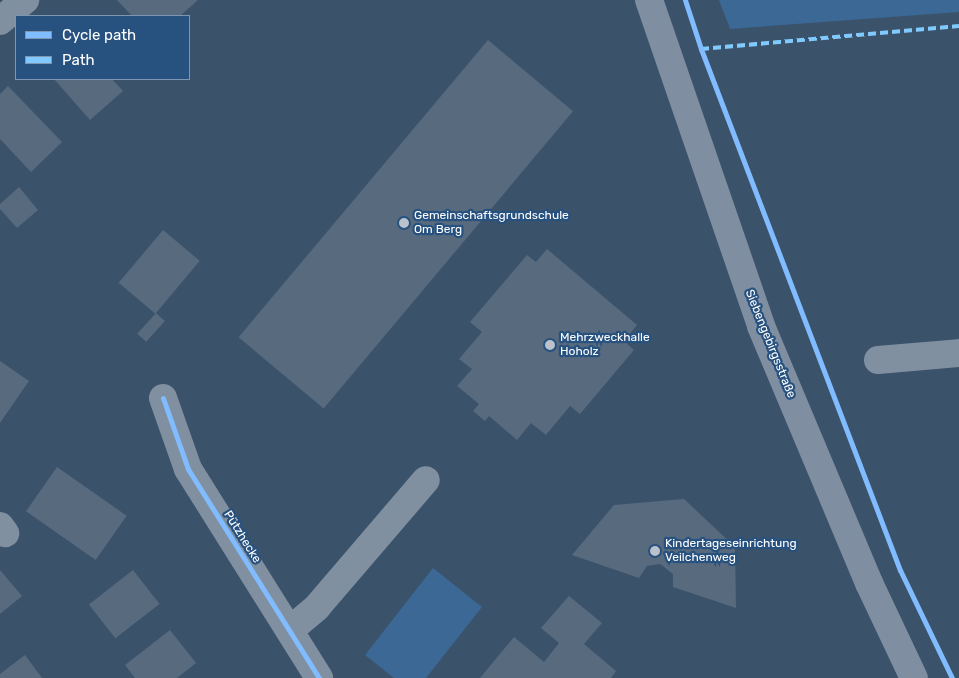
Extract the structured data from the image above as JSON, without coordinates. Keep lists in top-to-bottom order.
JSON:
{
  "streets": {
    "main road": ["Siebengebirgsstraße"],
    "street": ["Pützhecke"]
  },
  "places": ["Gemeinschaftsgrundschule Om Berg", "Mehrzweckhalle Hoholz", "Kindertageseinrichtung Veilchenweg"],
  "legend": ["Cycle path", "Path"]
}
